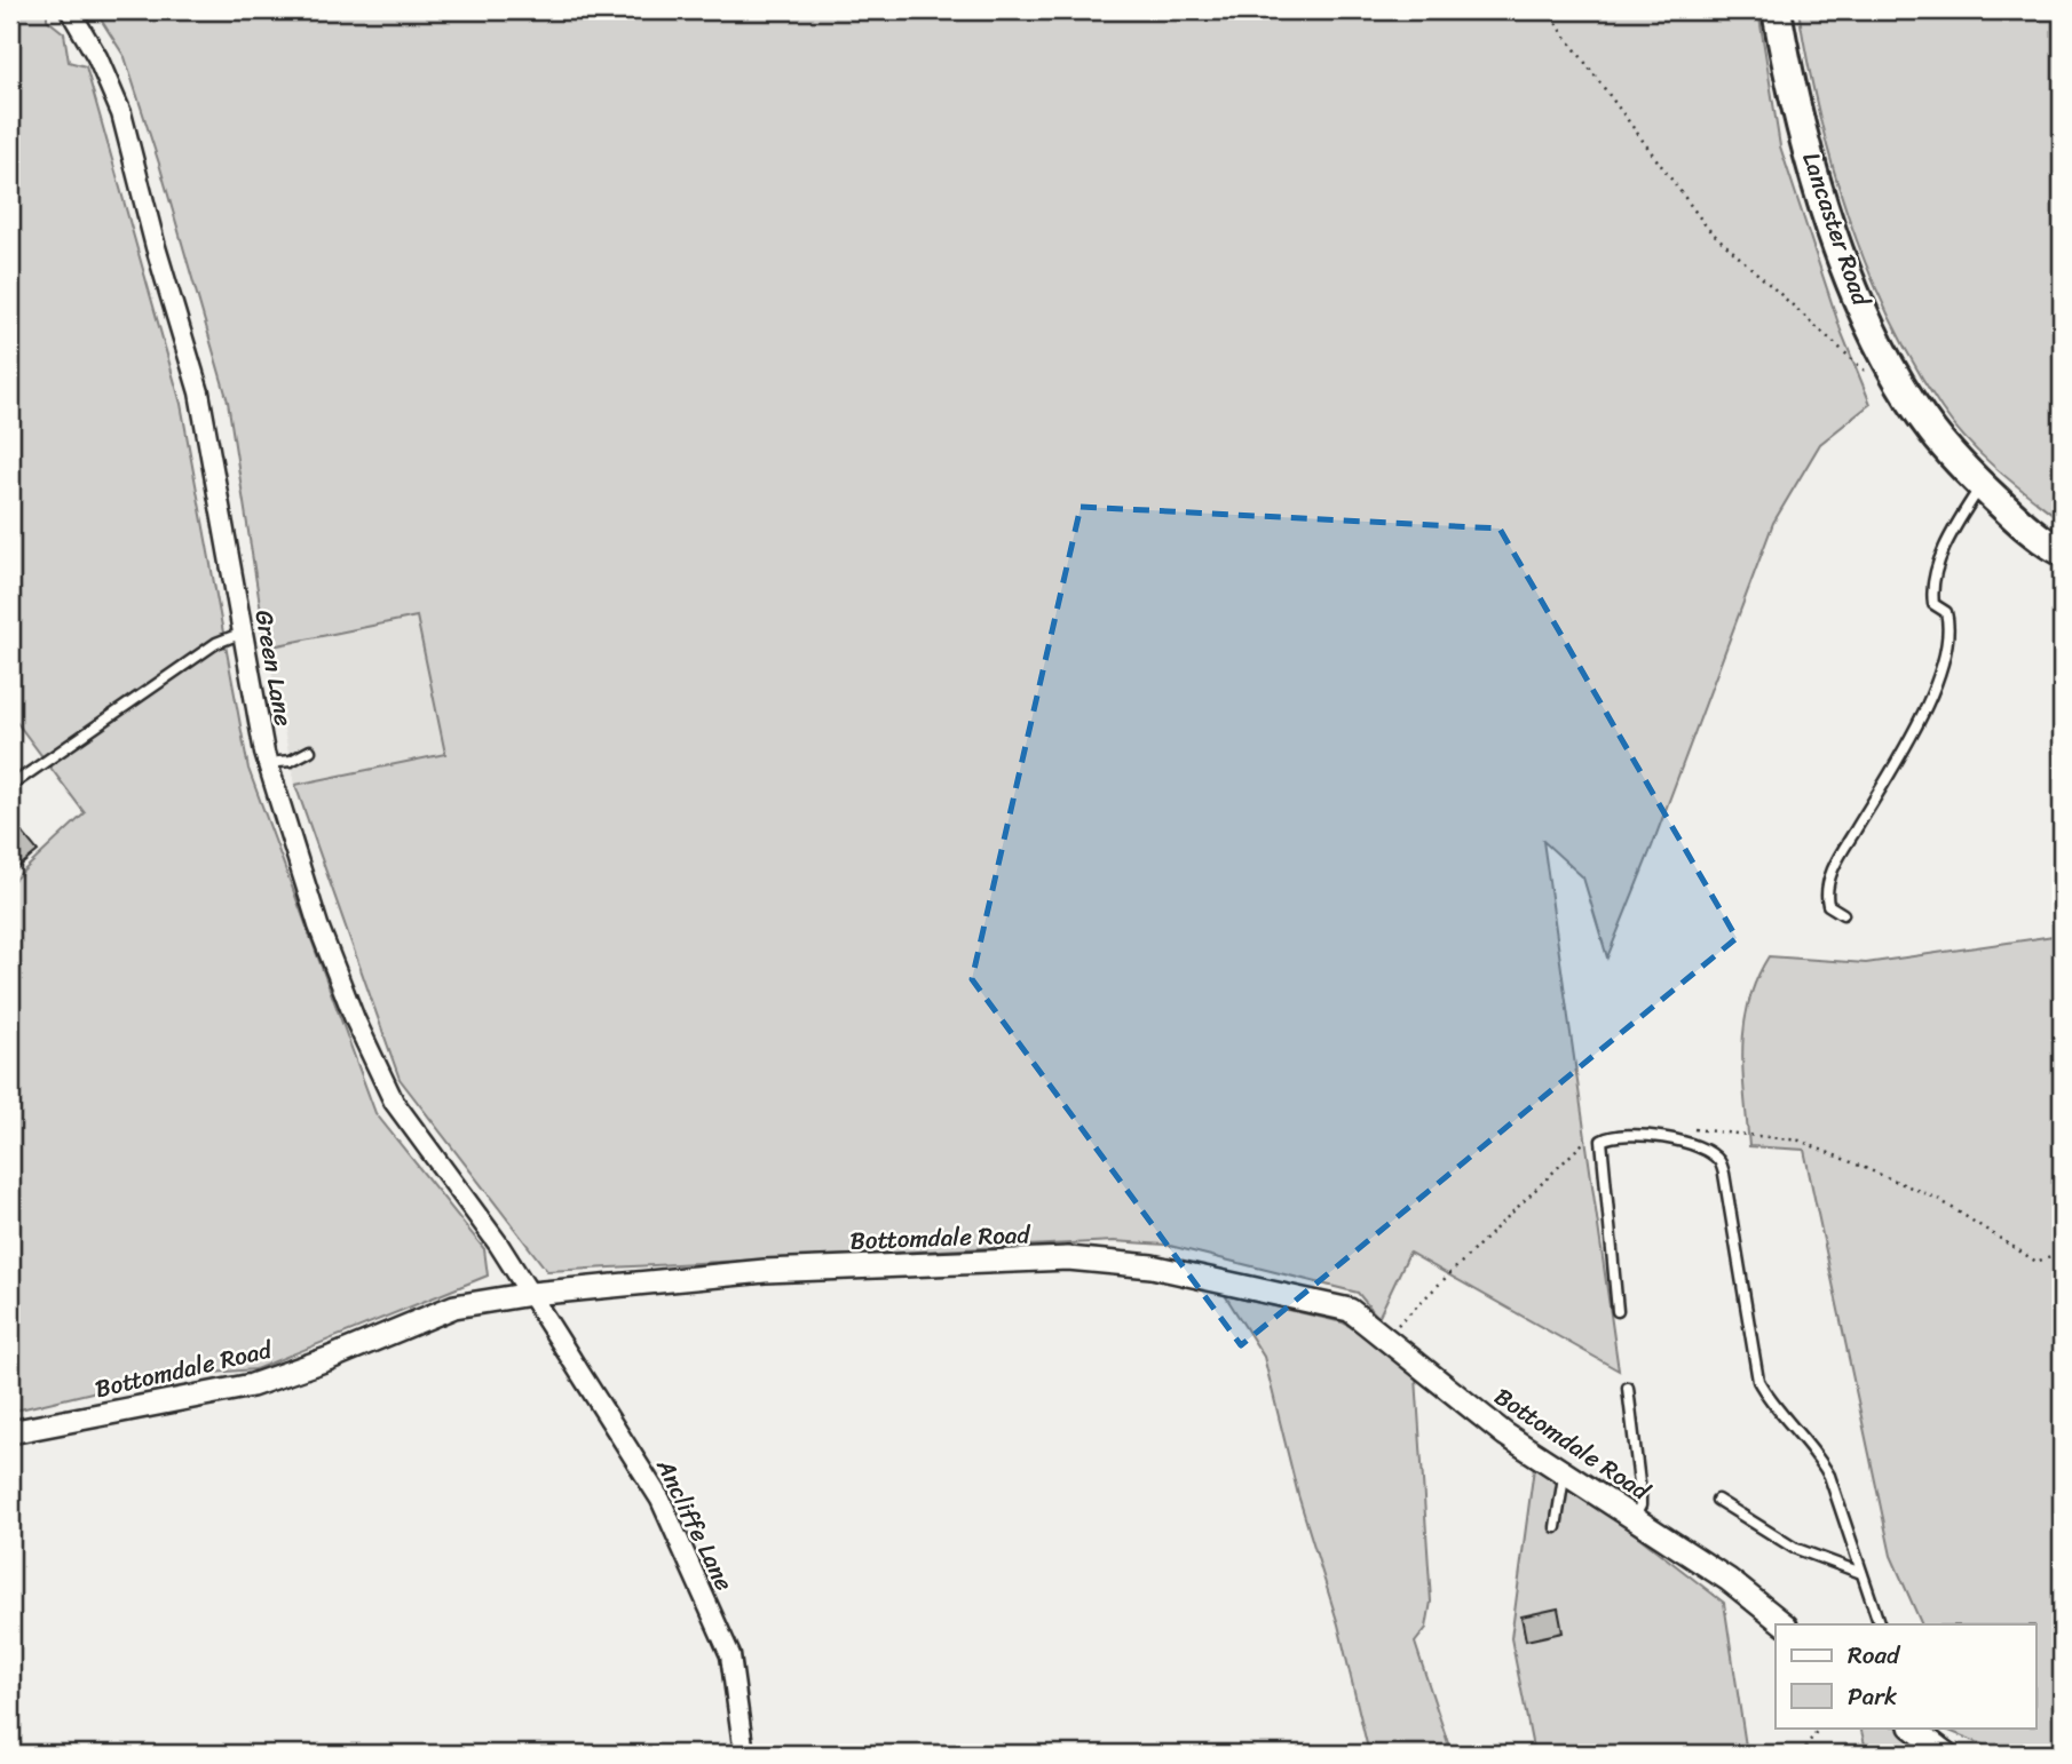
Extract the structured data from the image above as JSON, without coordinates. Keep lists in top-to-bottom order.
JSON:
{
  "streets": {
    "main road": ["Lancaster Road"],
    "street": ["Green Lane", "Bottomdale Road", "Ancliffe Lane"]
  },
  "crossings": [
    ["Green Lane", "Bottomdale Road"],
    ["Green Lane", "Ancliffe Lane"],
    ["Bottomdale Road", "Ancliffe Lane"]
  ],
  "legend": ["Road", "Park"]
}
